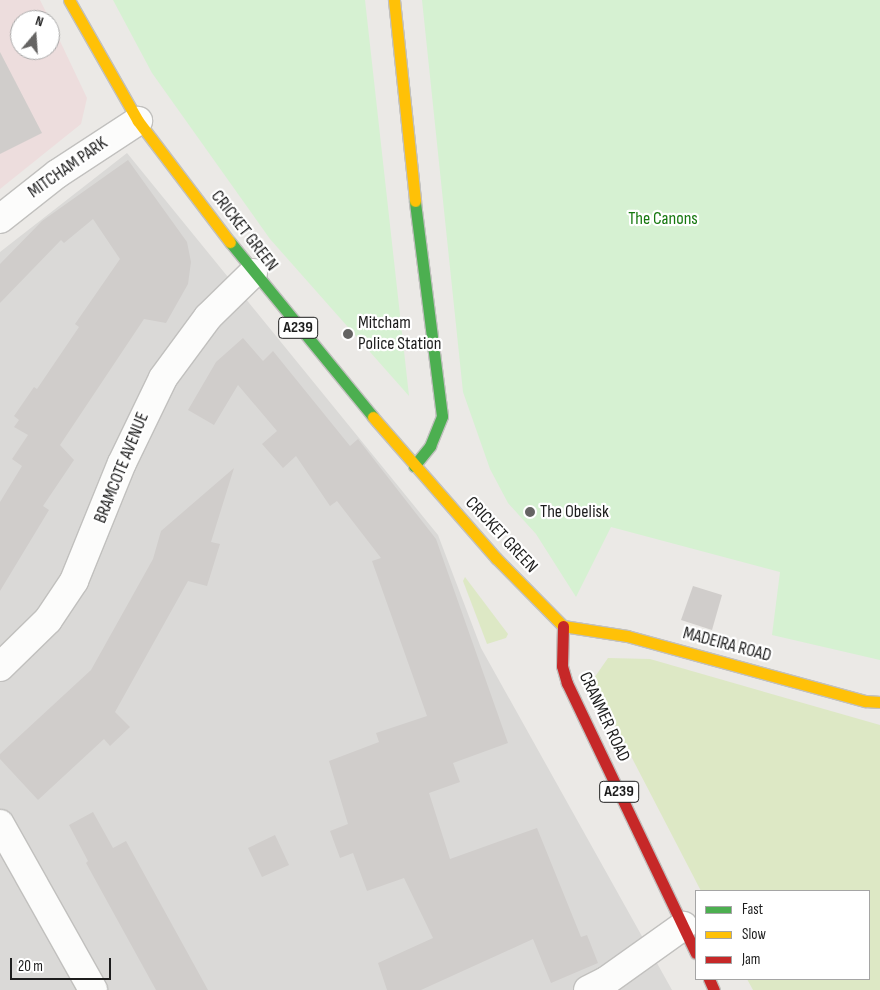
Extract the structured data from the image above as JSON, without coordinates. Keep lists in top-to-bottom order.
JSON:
{
  "streets": {
    "main road": [
      "CRICKET GREEN",
      "A239",
      "MADEIRA ROAD",
      "CRANMER ROAD"
    ],
    "street": ["MITCHAM PARK", "BRAMCOTE AVENUE"]
  },
  "crossings": [
    ["MITCHAM PARK", "CRICKET GREEN"],
    ["CRICKET GREEN", "BRAMCOTE AVENUE"],
    ["CRICKET GREEN", "MADEIRA ROAD"],
    ["CRICKET GREEN", "CRANMER ROAD"],
    ["MADEIRA ROAD", "CRANMER ROAD"]
  ],
  "parks": ["The Canons"],
  "places": ["Mitcham Police Station", "The Obelisk"],
  "legend": ["Fast", "Slow", "Jam"],
  "scale_bar": "20 m",
  "north": "top"
}
